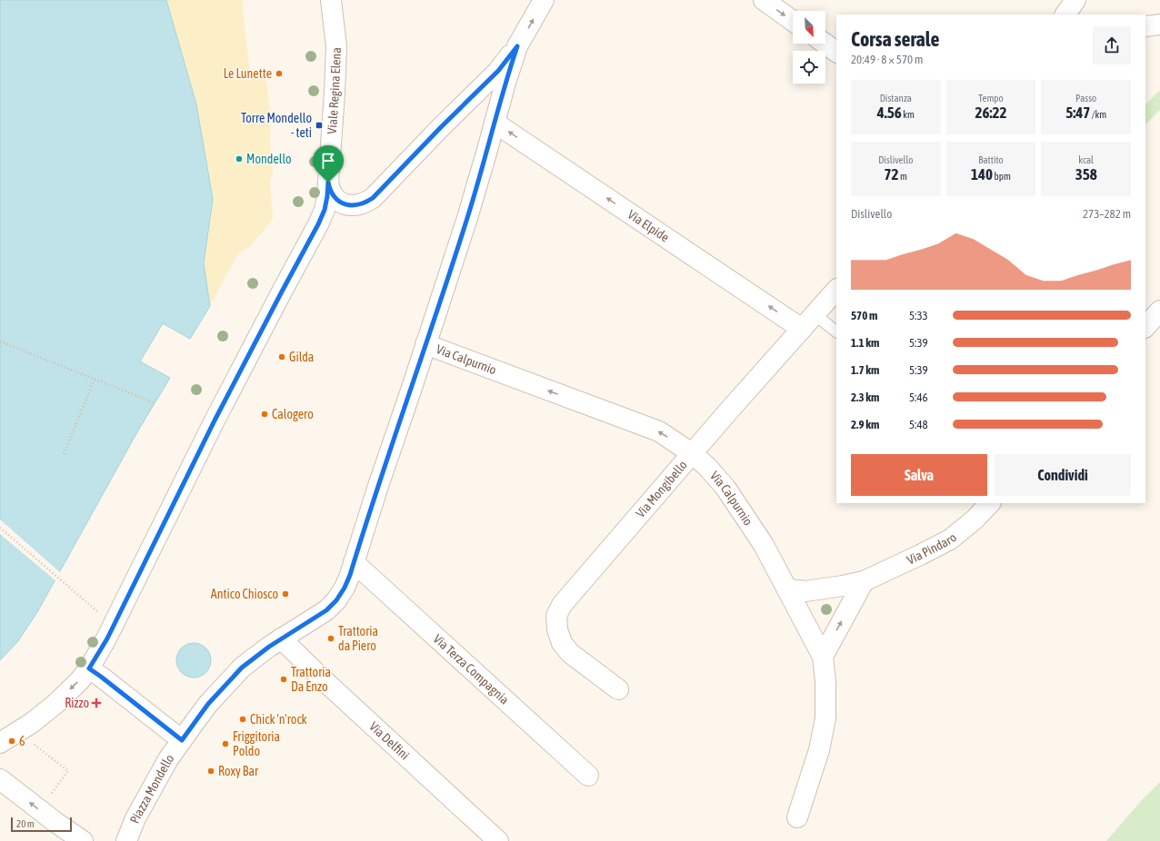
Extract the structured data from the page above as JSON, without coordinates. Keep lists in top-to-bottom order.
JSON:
{
  "streets": {
    "street": [
      "Viale Regina Elena",
      "Via Elpide",
      "Via Calpurnio",
      "Via Mongibello",
      "Via Pindaro",
      "Via Terza Compagnia",
      "Via Delfini",
      "Piazza Mondello"
    ]
  },
  "crossings": [
    ["Via Elpide", "Via Mongibello"],
    ["Via Elpide", "Piazza Mondello"],
    ["Via Calpurnio", "Via Mongibello"],
    ["Via Calpurnio", "Via Pindaro"],
    ["Via Calpurnio", "Piazza Mondello"],
    ["Via Terza Compagnia", "Piazza Mondello"],
    ["Via Delfini", "Piazza Mondello"]
  ],
  "one_way": ["Via Elpide", "Via Calpurnio"],
  "places": {
    "other": [
      "Le Lunette",
      "Mondello",
      "Gilda",
      "Calogero",
      "Antico Chiosco",
      "Trattoria da Piero",
      "Trattoria Da Enzo",
      "Chick 'n'rock",
      "6",
      "Friggitoria Poldo",
      "Roxy Bar"
    ],
    "transit": ["Torre Mondello - teti"],
    "health": ["Rizzo"]
  },
  "scale_bar": "20 m",
  "north": "bottom right",
  "page": {
    "heading": ["Corsa serale", "20:49 · 8 × 570 m"],
    "stats": [
      ["Distanza", "4.56 km"],
      ["Tempo", "26:22"],
      ["Passo", "5:47 /km"],
      ["Dislivello", "72 m"],
      ["Battito", "140 bpm"],
      ["kcal", "358"]
    ],
    "chart": ["Dislivello", "273–282 m"],
    "list": [
      {
        "name": "570 m",
        "note": "5:33"
      },
      {
        "name": "1.1 km",
        "note": "5:39"
      },
      {
        "name": "1.7 km",
        "note": "5:39"
      },
      {
        "name": "2.3 km",
        "note": "5:46"
      },
      {
        "name": "2.9 km",
        "note": "5:48"
      }
    ],
    "buttons": ["Salva", "Condividi"],
    "scale": "20 m"
  }
}
